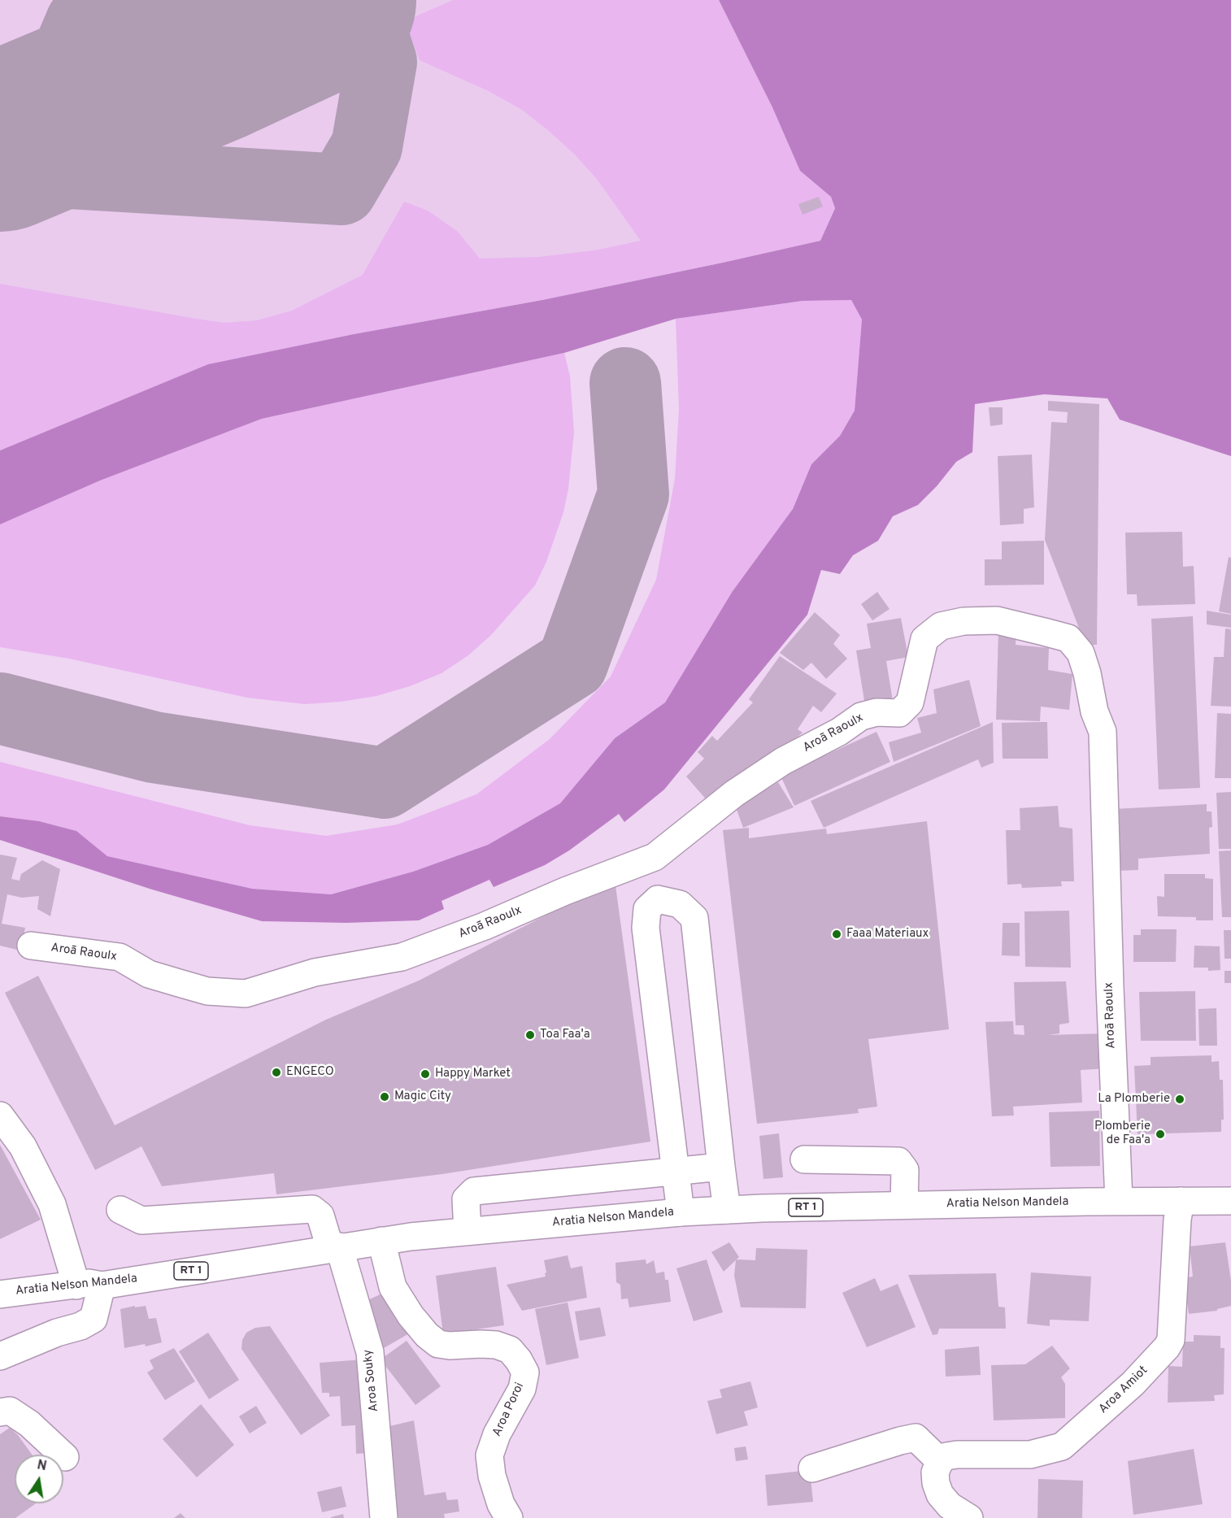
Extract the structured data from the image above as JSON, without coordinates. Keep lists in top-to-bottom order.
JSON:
{
  "streets": {
    "street": [
      "Aroā Raoulx",
      "Aratia Nelson Mandela",
      "RT 1",
      "Aroa Souky",
      "Aroa Amiot",
      "Aroa Poroi"
    ]
  },
  "crossings": [
    ["Aroā Raoulx", "Aratia Nelson Mandela"],
    ["Aratia Nelson Mandela", "Aroa Souky"],
    ["Aratia Nelson Mandela", "Aroa Amiot"],
    ["Aratia Nelson Mandela", "Aroa Poroi"]
  ],
  "places": [
    "Faaa Materiaux",
    "Toa Faa'a",
    "ENGECO",
    "Happy Market",
    "Magic City",
    "La Plomberie",
    "Plomberie de Faa'a"
  ],
  "north": "top"
}
